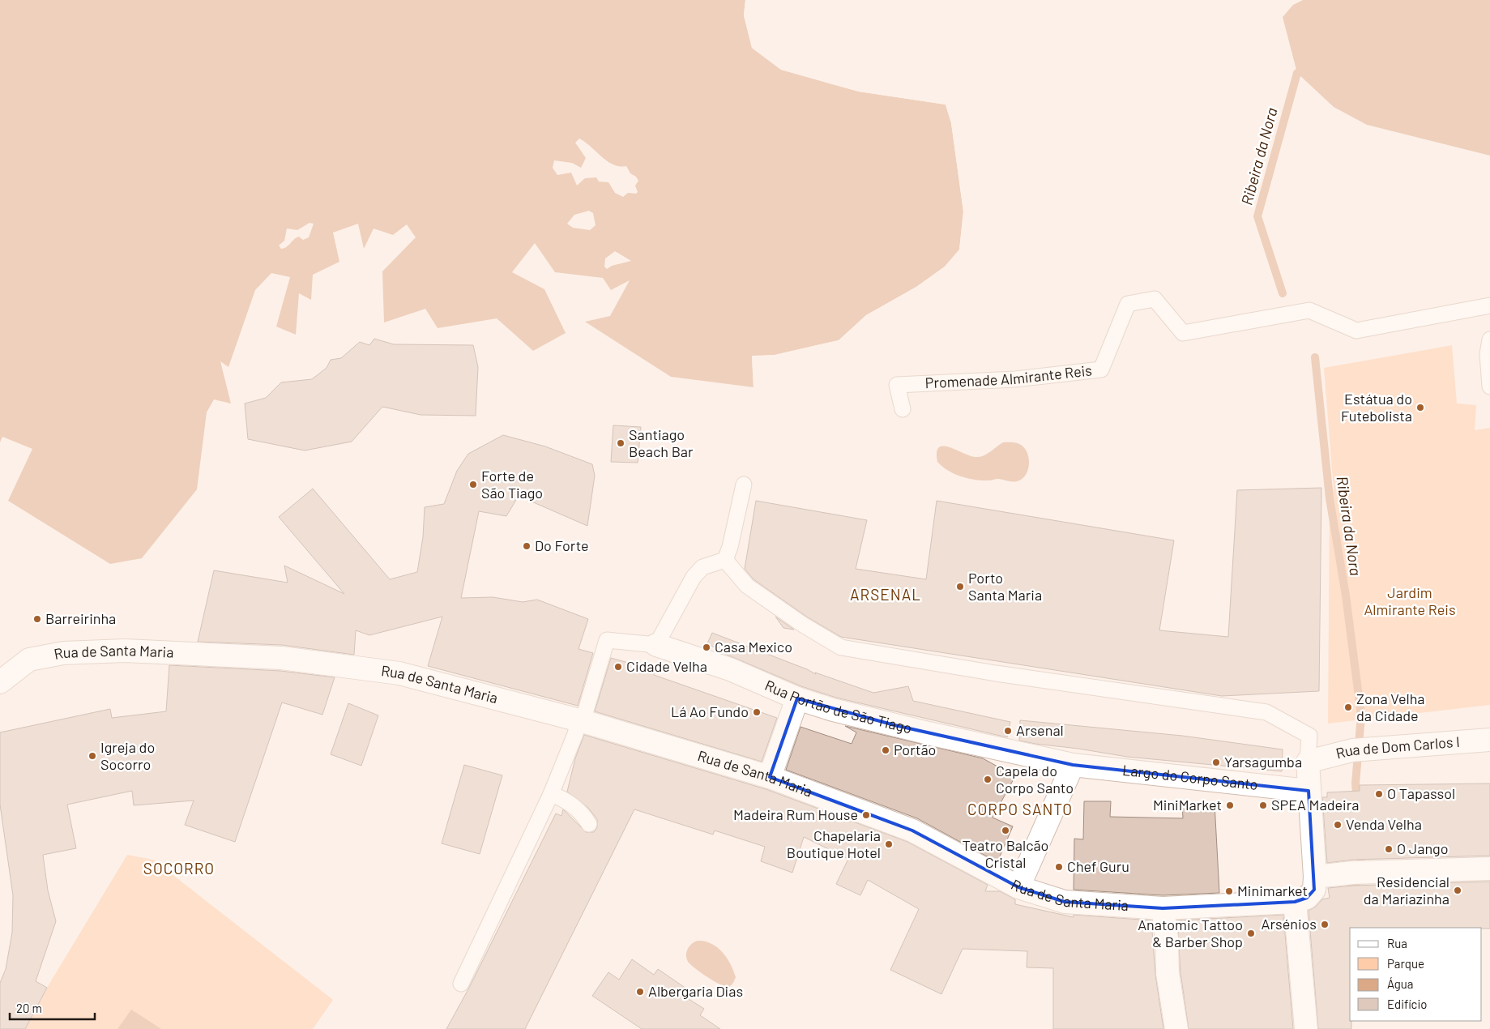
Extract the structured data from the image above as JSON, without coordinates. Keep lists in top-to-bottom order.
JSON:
{
  "streets": {
    "street": [
      "Rua de Santa Maria",
      "Rua Portão de São Tiago",
      "Rua de Dom Carlos I",
      "Largo do Corpo Santo"
    ],
    "lane": ["Promenade Almirante Reis"]
  },
  "crossings": [
    ["Rua de Santa Maria", "Rua Portão de São Tiago"],
    ["Rua Portão de São Tiago", "Largo do Corpo Santo"]
  ],
  "districts": ["ARSENAL", "CORPO SANTO", "SOCORRO"],
  "water": ["Ribeira da Nora"],
  "parks": ["Jardim Almirante Reis"],
  "places": [
    "Estátua do Futebolista",
    "Santiago Beach Bar",
    "Forte de São Tiago",
    "Do Forte",
    "Porto Santa Maria",
    "Barreirinha",
    "Casa Mexico",
    "Cidade Velha",
    "Zona Velha da Cidade",
    "Lá Ao Fundo",
    "Arsenal",
    "Portão",
    "Igreja do Socorro",
    "Yarsagumba",
    "Capela do Corpo Santo",
    "O Tapassol",
    "MiniMarket",
    "SPEA Madeira",
    "Madeira Rum House",
    "Venda Velha",
    "Teatro Balcão Cristal",
    "Chapelaria Boutique Hotel",
    "O Jango",
    "Chef Guru",
    "Residencial da Mariazinha",
    "Minimarket",
    "Arsénios",
    "Anatomic Tattoo & Barber Shop",
    "Albergaria Dias"
  ],
  "legend": [
    "Rua",
    "Parque",
    "Água",
    "Edifício"
  ],
  "scale_bar": "20 m"
}
